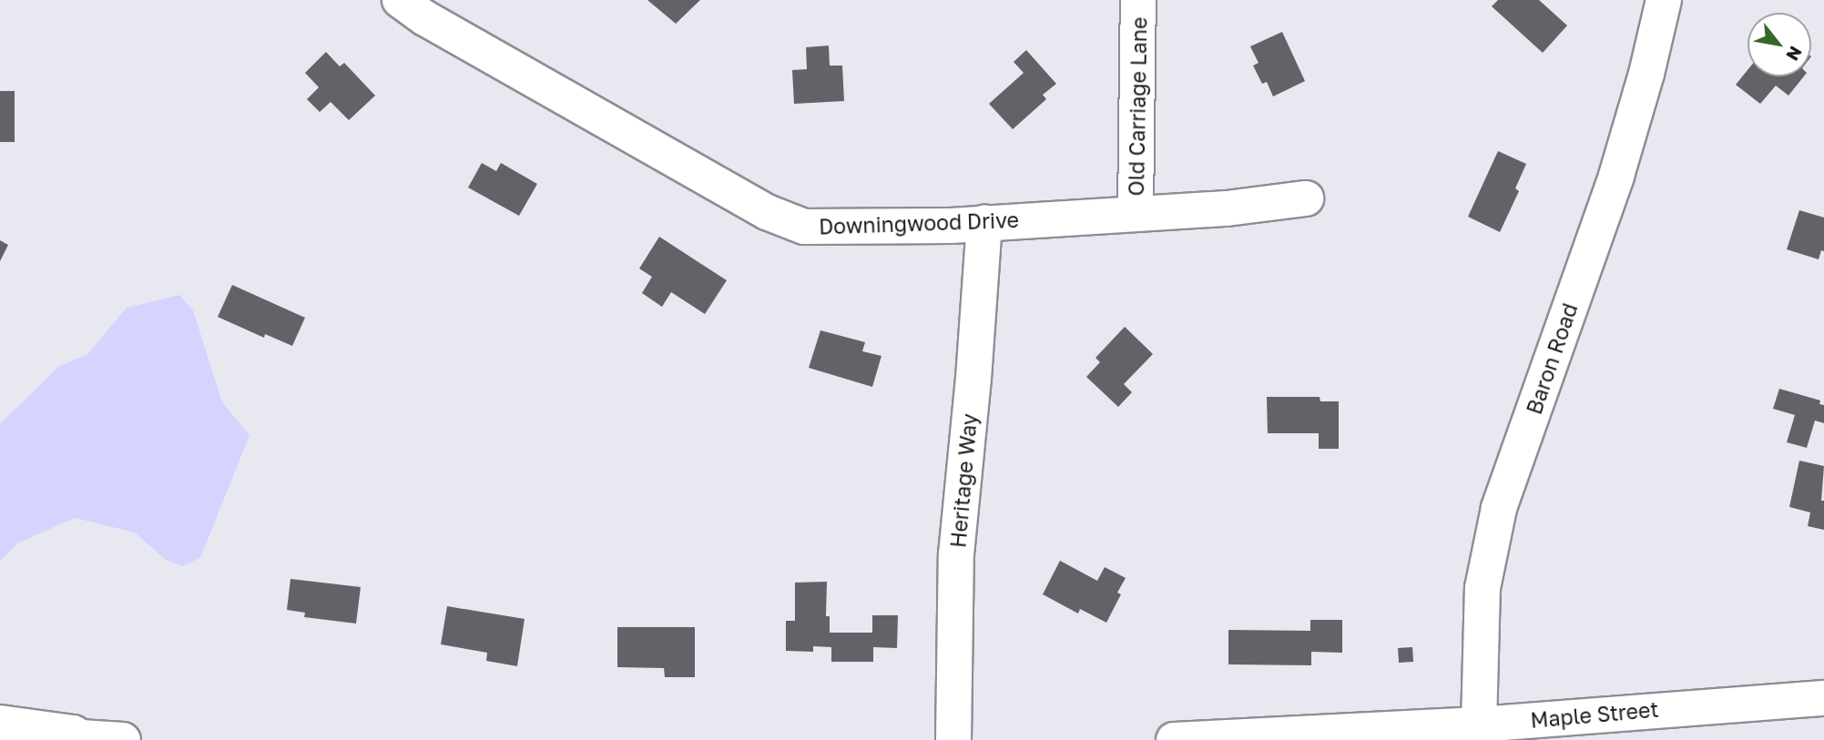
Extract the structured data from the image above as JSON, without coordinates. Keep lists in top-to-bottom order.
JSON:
{
  "streets": {
    "street": [
      "Old Carriage Lane",
      "Downingwood Drive",
      "Baron Road",
      "Heritage Way",
      "Maple Street"
    ]
  },
  "crossings": [
    ["Old Carriage Lane", "Downingwood Drive"],
    ["Downingwood Drive", "Heritage Way"],
    ["Baron Road", "Maple Street"]
  ],
  "north": "bottom right"
}
